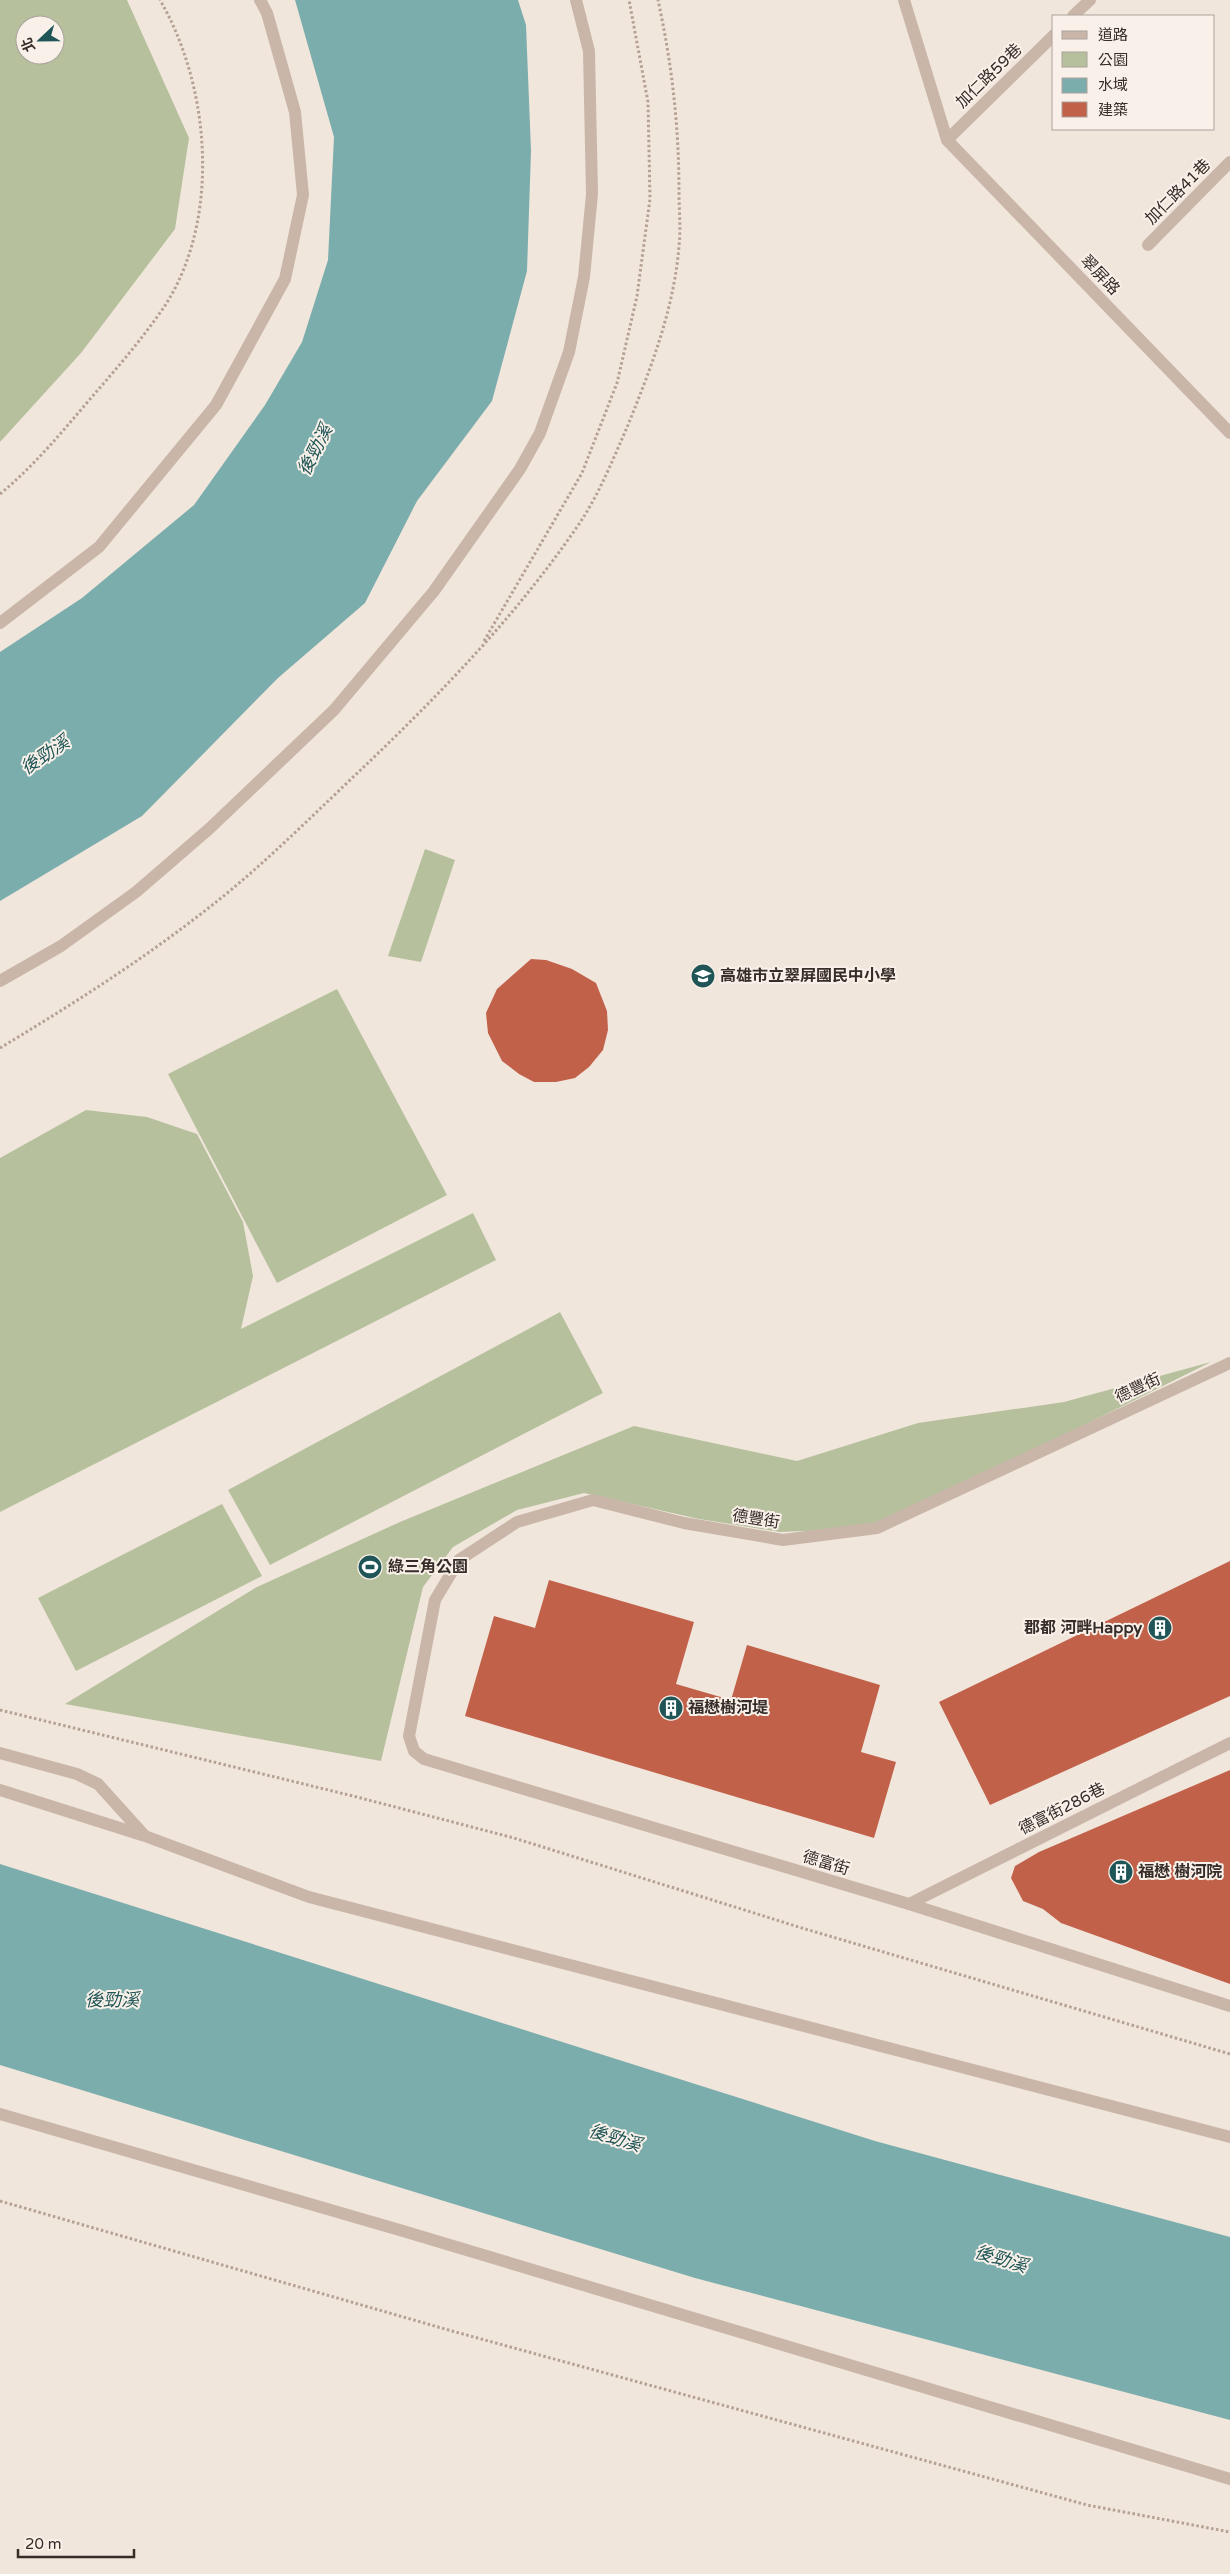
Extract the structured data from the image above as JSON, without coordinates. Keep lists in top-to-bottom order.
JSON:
{
  "streets": {
    "street": [
      "加仁路59巷",
      "加仁路41巷",
      "翠屏路",
      "德豐街",
      "德富街286巷",
      "德富街"
    ]
  },
  "crossings": [
    ["加仁路59巷", "翠屏路"],
    ["德豐街", "德富街"],
    ["德富街286巷", "德富街"]
  ],
  "water": ["後勁溪"],
  "places": {
    "school or university": ["高雄市立翠屏國民中小學"],
    "sports": ["綠三角公園"],
    "building": ["郡都 河畔Happy", "福懋樹河堤", "福懋 樹河院"]
  },
  "legend": [
    "道路",
    "公園",
    "水域",
    "建築"
  ],
  "scale_bar": "20 m",
  "north": "left"
}
